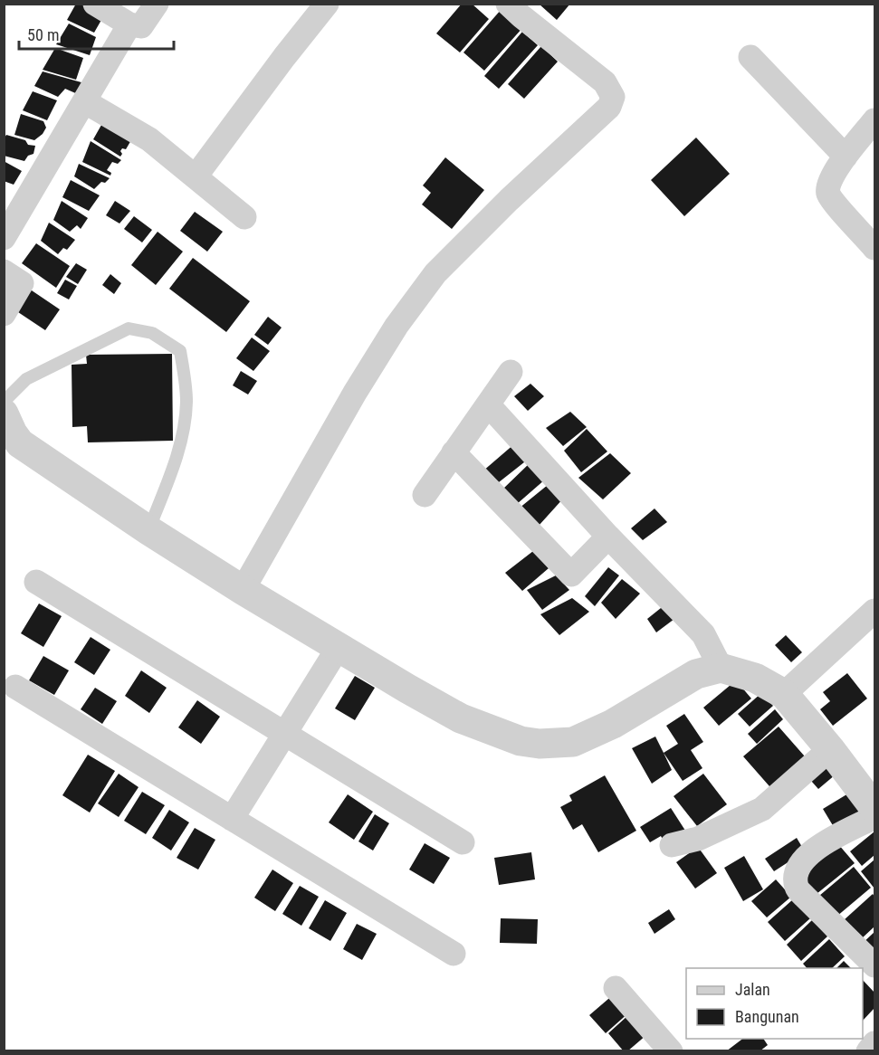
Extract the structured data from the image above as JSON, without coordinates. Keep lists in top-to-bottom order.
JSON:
{
  "legend": ["Jalan", "Bangunan"],
  "scale_bar": "50 m"
}
